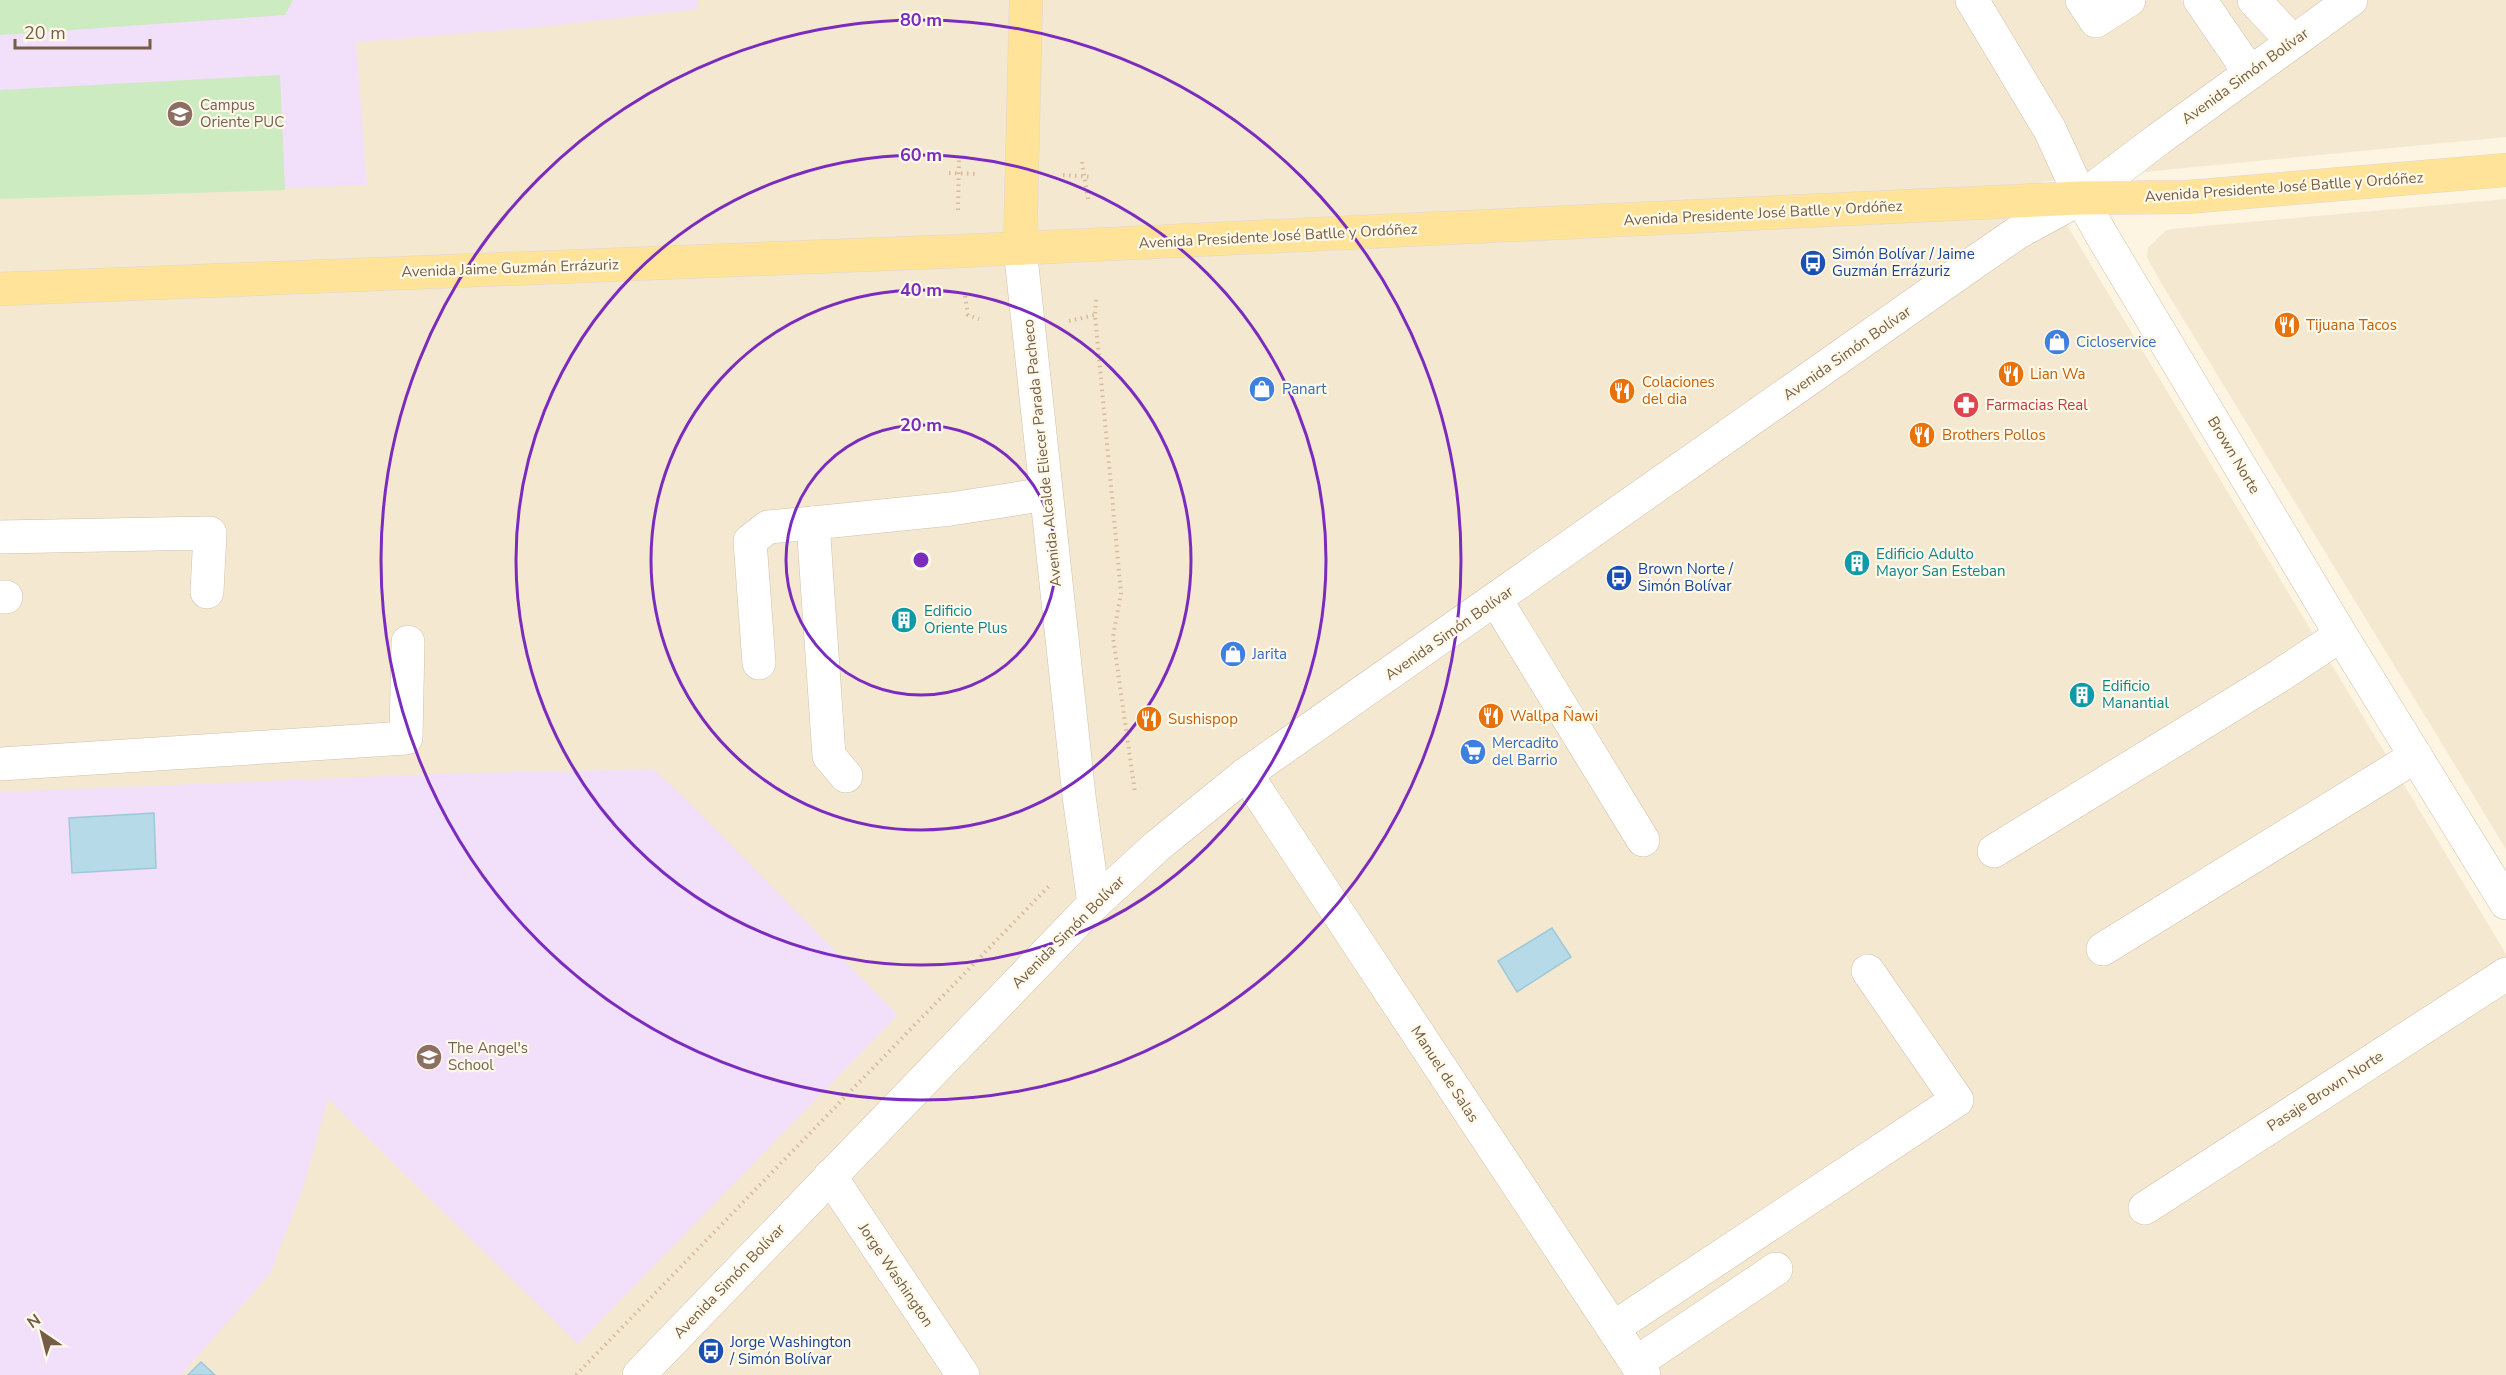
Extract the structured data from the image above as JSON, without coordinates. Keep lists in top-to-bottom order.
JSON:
{
  "streets": {
    "main road": ["Avenida Presidente José Batlle y Ordóñez", "Avenida Jaime Guzmán Errázuriz", "Avenida Alcalde Eliecer Parada Pacheco"],
    "street": [
      "Avenida Simón Bolívar",
      "Brown Norte",
      "Manuel de Salas",
      "Pasaje Brown Norte",
      "Jorge Washington"
    ]
  },
  "crossings": [
    ["Avenida Simón Bolívar", "Avenida Presidente José Batlle y Ordóñez"],
    ["Avenida Simón Bolívar", "Avenida Alcalde Eliecer Parada Pacheco"],
    ["Avenida Simón Bolívar", "Brown Norte"],
    ["Avenida Simón Bolívar", "Manuel de Salas"],
    ["Avenida Simón Bolívar", "Jorge Washington"],
    ["Avenida Presidente José Batlle y Ordóñez", "Avenida Jaime Guzmán Errázuriz"],
    ["Avenida Presidente José Batlle y Ordóñez", "Avenida Alcalde Eliecer Parada Pacheco"],
    ["Avenida Presidente José Batlle y Ordóñez", "Brown Norte"],
    ["Avenida Jaime Guzmán Errázuriz", "Avenida Alcalde Eliecer Parada Pacheco"]
  ],
  "places": {
    "school or university": ["Campus Oriente PUC", "The Angel's School"],
    "bus stop": ["Simón Bolívar / Jaime Guzmán Errázuriz", "Brown Norte / Simón Bolívar", "Jorge Washington / Simón Bolívar"],
    "restaurant": [
      "Tijuana Tacos",
      "Lian Wa",
      "Colaciones del dia",
      "Brothers Pollos",
      "Wallpa Ñawi",
      "Sushispop"
    ],
    "shop": ["Cicloservice", "Panart", "Jarita"],
    "pharmacy": ["Farmacias Real"],
    "building": ["Edificio Adulto Mayor San Esteban", "Edificio Oriente Plus", "Edificio Manantial"],
    "supermarket": ["Mercadito del Barrio"]
  },
  "scale_bar": "20 m",
  "north": "top left",
  "rings": [
    "80 m",
    "60 m",
    "40 m",
    "20 m"
  ]
}
